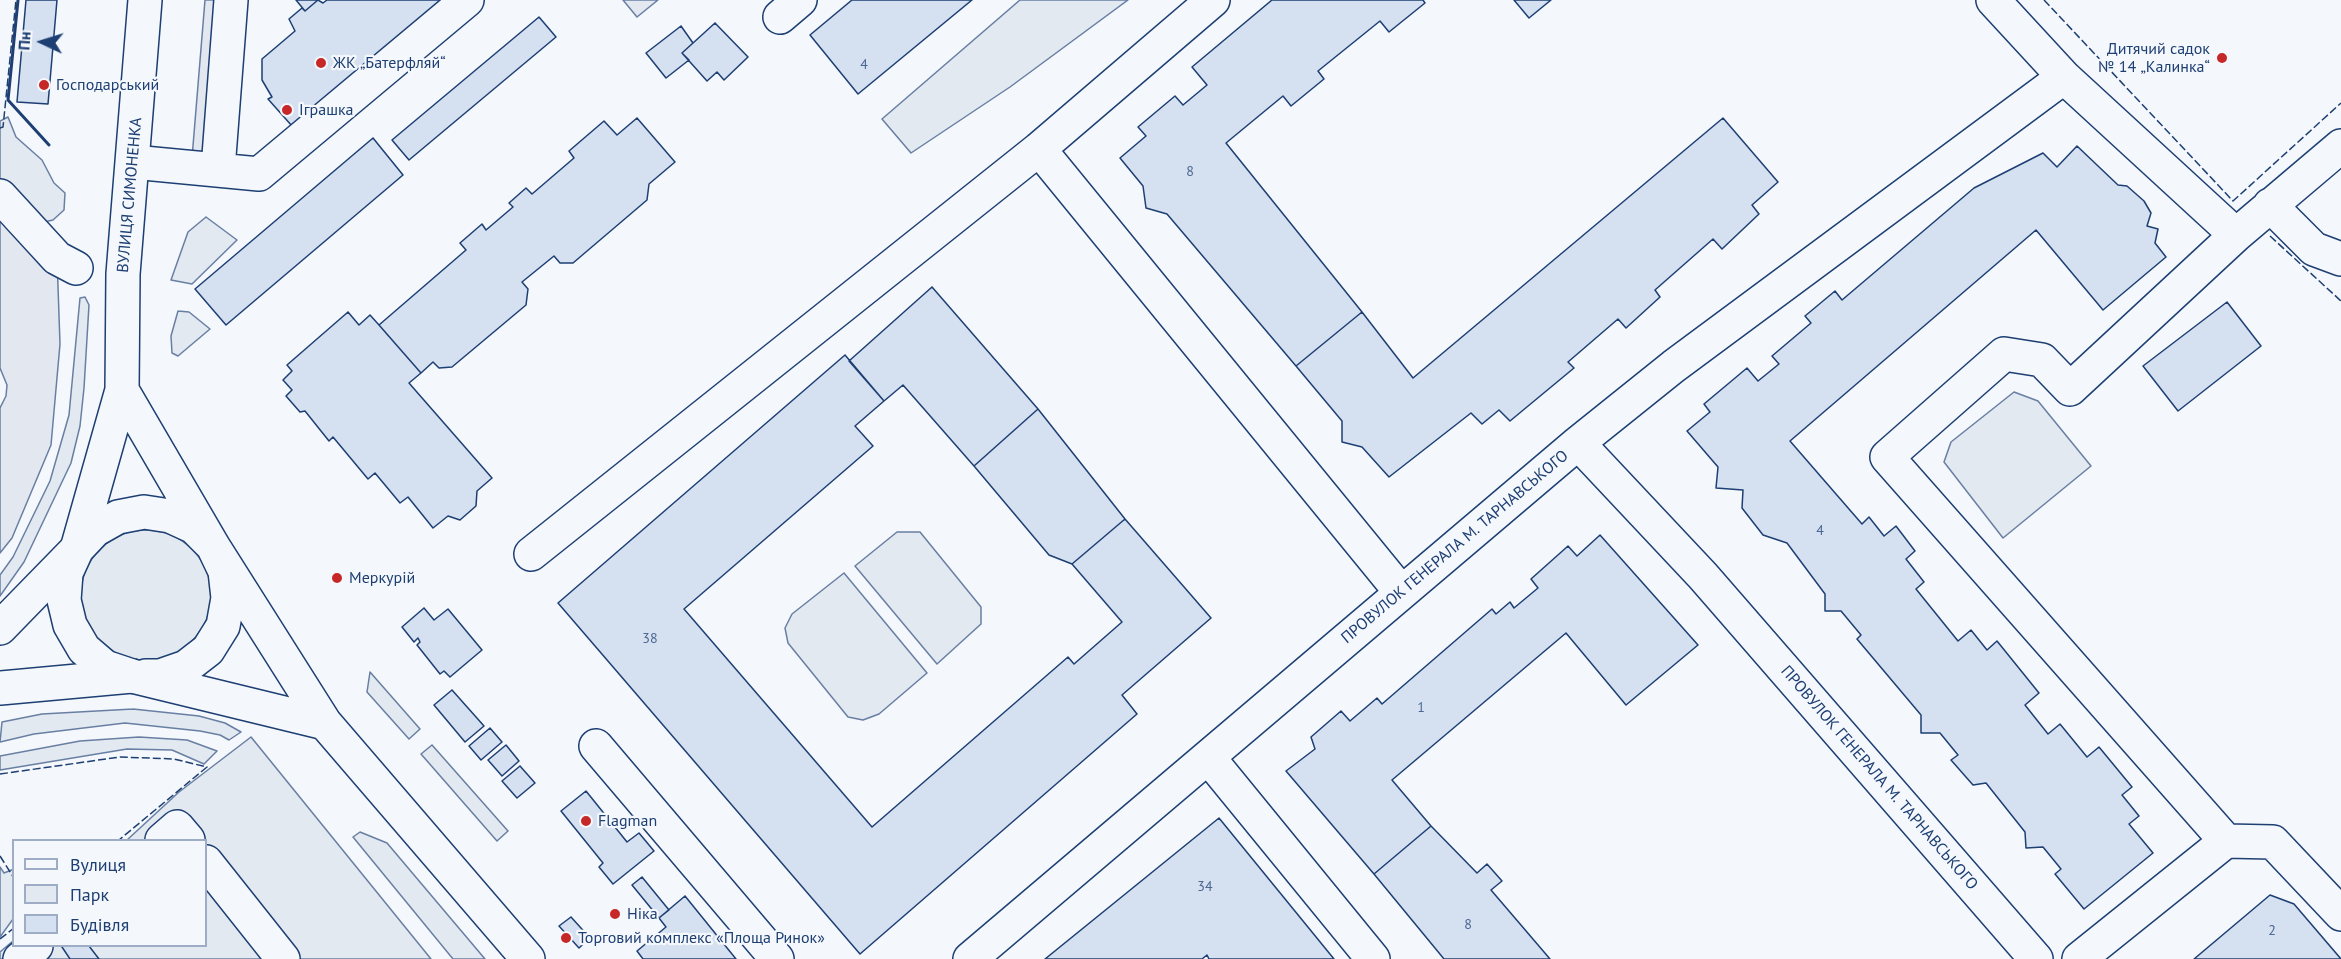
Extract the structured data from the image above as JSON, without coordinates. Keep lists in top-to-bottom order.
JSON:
{
  "streets": {
    "main road": ["ВУЛИЦЯ СИМОНЕНКА", "ПРОВУЛОК ГЕНЕРАЛА М. ТАРНАВСЬКОГО"]
  },
  "places": [
    "Дитячий садок № 14 „Калинка“",
    "ЖК „Батерфляй“",
    "Господарський",
    "Іграшка",
    "Меркурій",
    "Flagman",
    "Ніка",
    "Торговий комплекс «Площа Ринок»"
  ],
  "house_numbers": [
    "4",
    "8",
    "4",
    "38",
    "1",
    "34",
    "8",
    "2"
  ],
  "legend": ["Вулиця", "Парк", "Будівля"],
  "north": "left"
}
